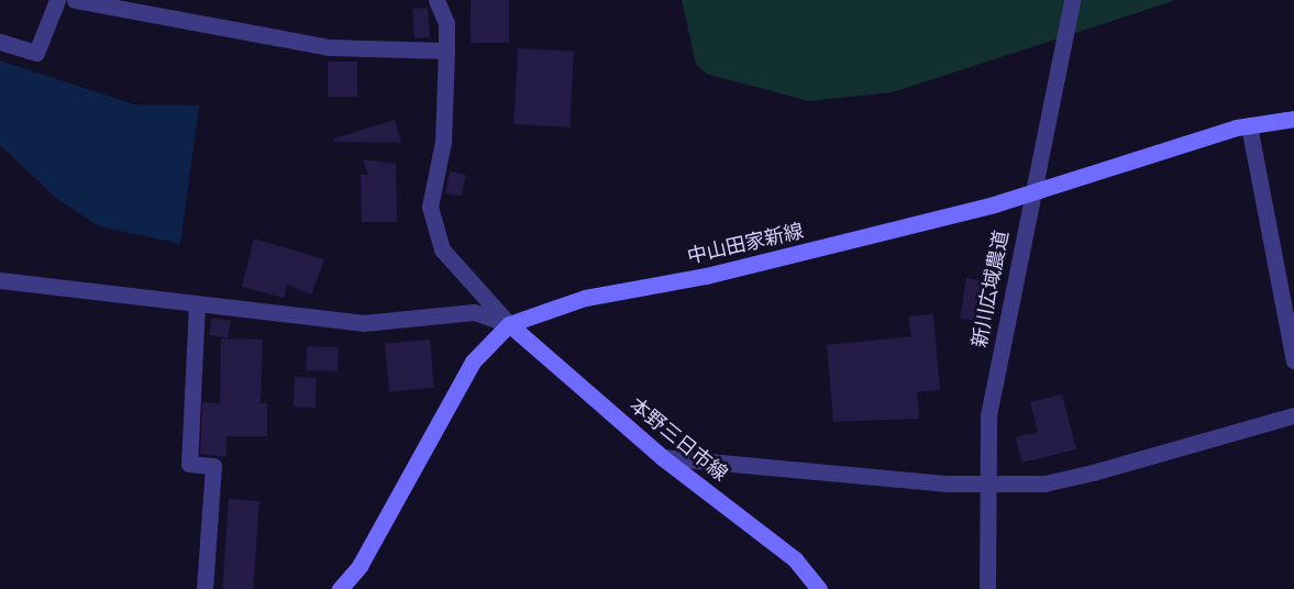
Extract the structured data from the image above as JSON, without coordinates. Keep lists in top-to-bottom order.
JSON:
{
  "streets": {
    "main road": ["中山田家新線", "本野三日市線"],
    "street": ["新川広域農道"]
  },
  "crossings": [
    ["中山田家新線", "新川広域農道"],
    ["中山田家新線", "本野三日市線"]
  ]
}
